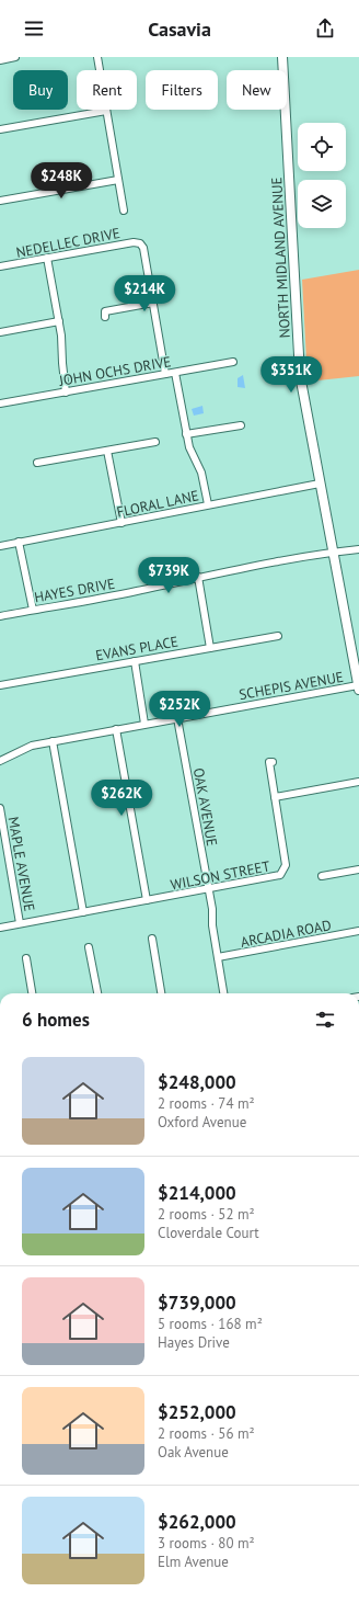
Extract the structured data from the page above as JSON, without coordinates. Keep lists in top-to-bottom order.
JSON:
{
  "streets": {
    "street": [
      "NEDELLEC DRIVE",
      "NORTH MIDLAND AVENUE",
      "JOHN OCHS DRIVE",
      "FLORAL LANE",
      "HAYES DRIVE",
      "EVANS PLACE",
      "SCHEPIS AVENUE",
      "OAK AVENUE",
      "MAPLE AVENUE",
      "WILSON STREET",
      "ARCADIA ROAD"
    ]
  },
  "crossings": [
    ["NORTH MIDLAND AVENUE", "FLORAL LANE"],
    ["NORTH MIDLAND AVENUE", "HAYES DRIVE"],
    ["NORTH MIDLAND AVENUE", "SCHEPIS AVENUE"],
    ["SCHEPIS AVENUE", "OAK AVENUE"],
    ["OAK AVENUE", "WILSON STREET"],
    ["OAK AVENUE", "ARCADIA ROAD"],
    ["MAPLE AVENUE", "WILSON STREET"]
  ],
  "page": {
    "header": "Casavia",
    "chip": [
      "Buy",
      "Rent",
      "Filters",
      "New"
    ],
    "price": [
      "$248K",
      "$214K",
      "$351K",
      "$739K",
      "$252K",
      "$262K"
    ],
    "heading": "6 homes",
    "list": [
      {
        "name": "$248,000",
        "note": "2 rooms · 74 m² · Oxford Avenue"
      },
      {
        "name": "$214,000",
        "note": "2 rooms · 52 m² · Cloverdale Court"
      },
      {
        "name": "$739,000",
        "note": "5 rooms · 168 m² · Hayes Drive"
      },
      {
        "name": "$252,000",
        "note": "2 rooms · 56 m² · Oak Avenue"
      },
      {
        "name": "$262,000",
        "note": "3 rooms · 80 m² · Elm Avenue"
      }
    ]
  }
}
